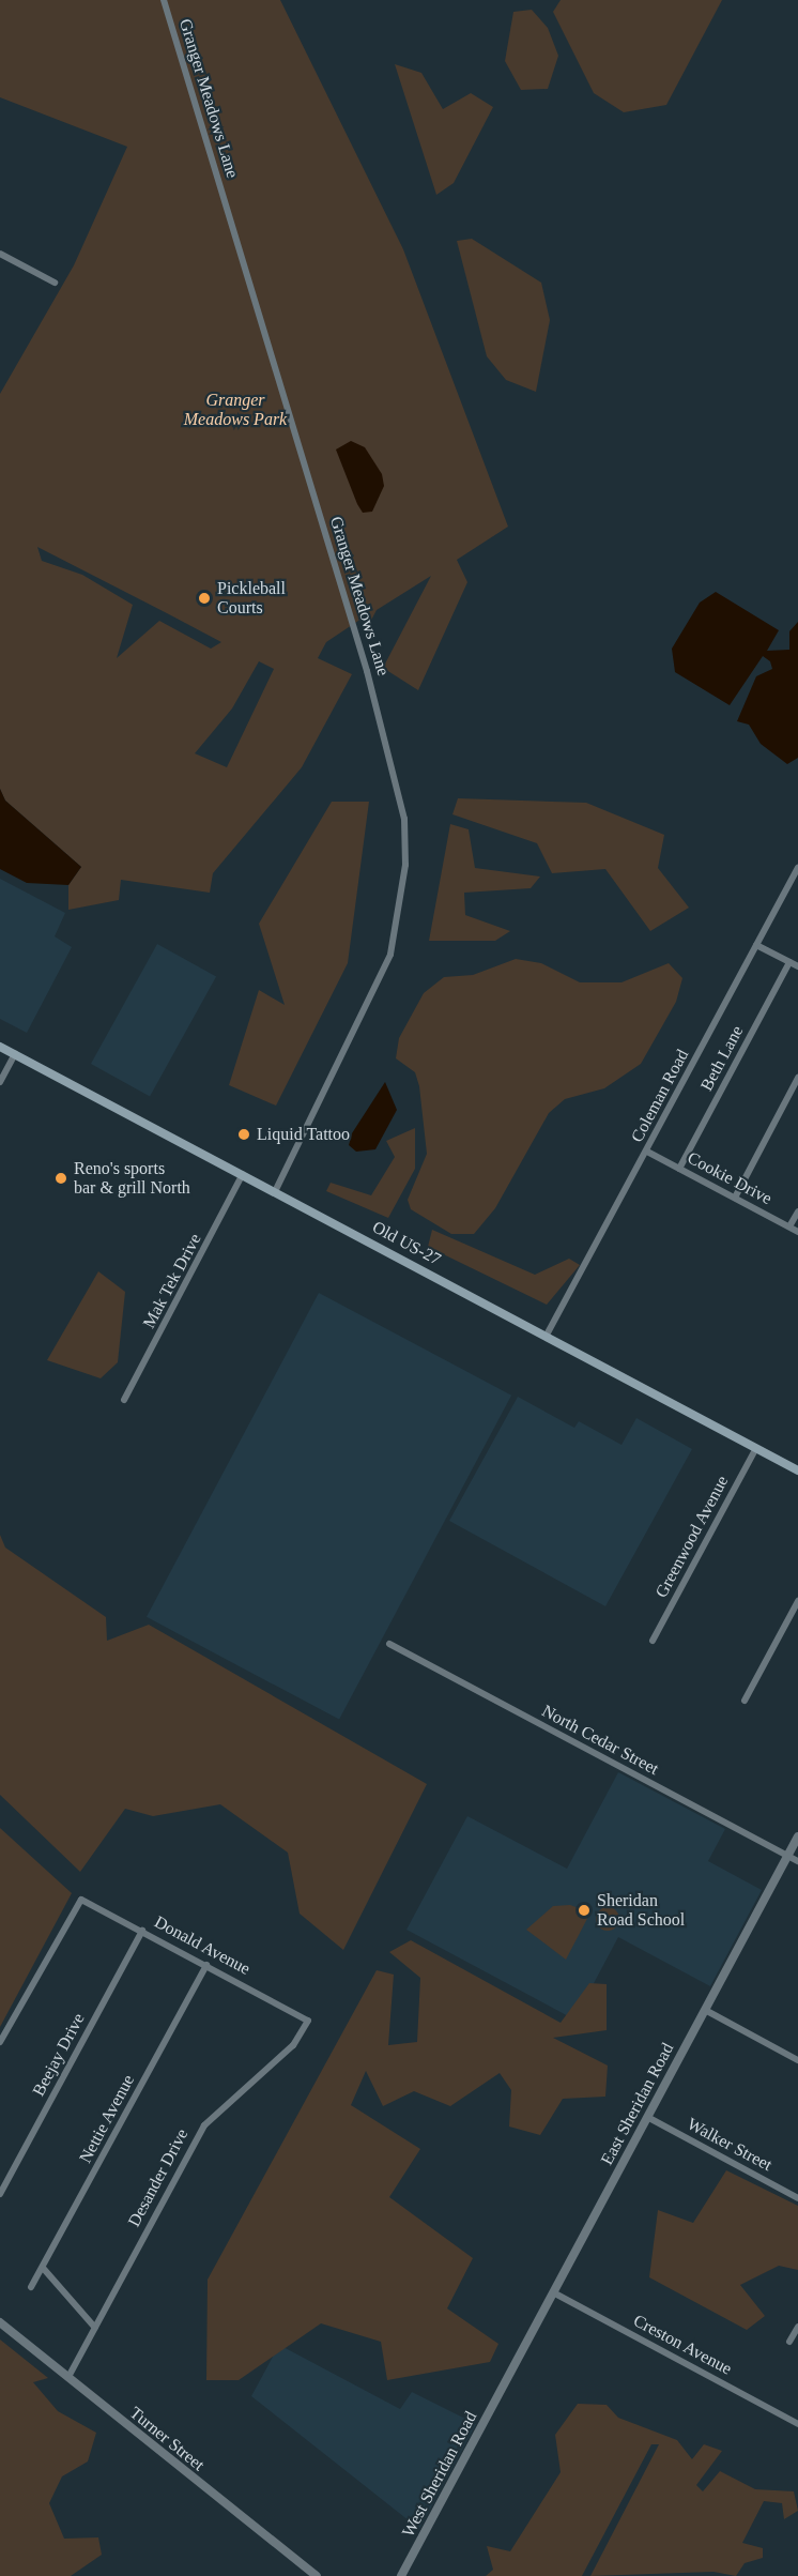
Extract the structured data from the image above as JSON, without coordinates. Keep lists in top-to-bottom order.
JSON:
{
  "streets": {
    "main road": ["Old US-27"],
    "street": [
      "Granger Meadows Lane",
      "Beth Lane",
      "Coleman Road",
      "Cookie Drive",
      "Mak Tek Drive",
      "Greenwood Avenue",
      "North Cedar Street",
      "Donald Avenue",
      "Beejay Drive",
      "East Sheridan Road",
      "Nettie Avenue",
      "Walker Street",
      "Desander Drive",
      "Creston Avenue",
      "Turner Street",
      "West Sheridan Road"
    ]
  },
  "crossings": [
    ["Granger Meadows Lane", "Old US-27"],
    ["Beth Lane", "Cookie Drive"],
    ["Coleman Road", "Cookie Drive"],
    ["Coleman Road", "Old US-27"],
    ["Old US-27", "Mak Tek Drive"],
    ["Old US-27", "Greenwood Avenue"],
    ["North Cedar Street", "East Sheridan Road"],
    ["Donald Avenue", "Beejay Drive"],
    ["Donald Avenue", "Nettie Avenue"],
    ["Donald Avenue", "Desander Drive"],
    ["East Sheridan Road", "Walker Street"],
    ["East Sheridan Road", "Creston Avenue"],
    ["East Sheridan Road", "West Sheridan Road"],
    ["Desander Drive", "Turner Street"]
  ],
  "parks": ["Granger Meadows Park"],
  "places": [
    "Pickleball Courts",
    "Liquid Tattoo",
    "Reno's sports bar & grill North",
    "Sheridan Road School"
  ]
}
